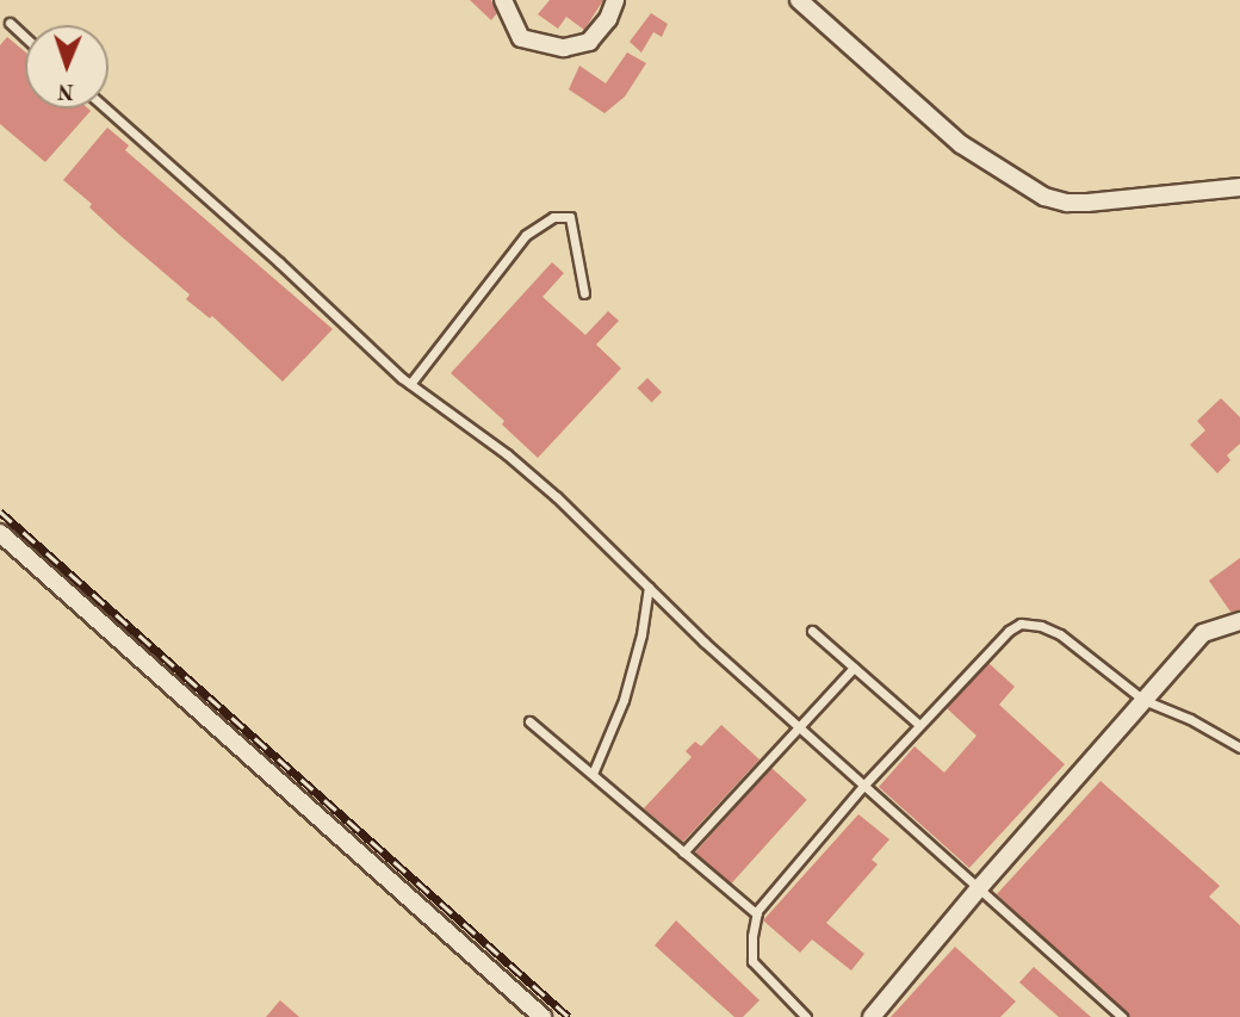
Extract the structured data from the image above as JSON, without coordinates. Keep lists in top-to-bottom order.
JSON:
{
  "north": "bottom"
}
